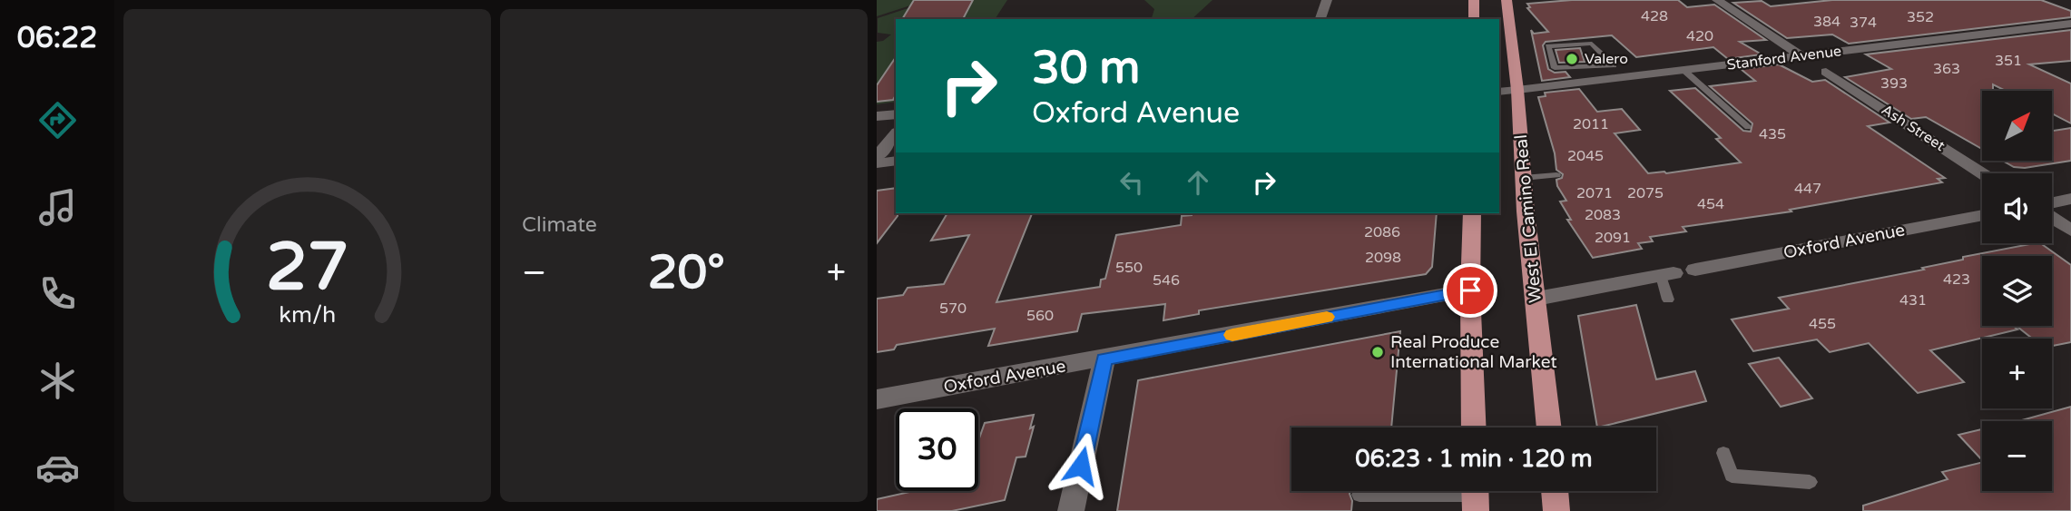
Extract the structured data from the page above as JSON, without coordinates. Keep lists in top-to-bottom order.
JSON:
{
  "streets": {
    "main road": ["West El Camino Real"],
    "street": ["Stanford Avenue", "Ash Street", "Oxford Avenue"]
  },
  "crossings": [
    ["Stanford Avenue", "West El Camino Real"]
  ],
  "places": ["Valero", "Real Produce International Market"],
  "house_numbers": [
    "428",
    "352",
    "384",
    "374",
    "420",
    "351",
    "363",
    "393",
    "2011",
    "435",
    "2045",
    "447",
    "2071",
    "2075",
    "454",
    "2083",
    "2086",
    "2091",
    "2098",
    "550",
    "423",
    "546",
    "431",
    "570",
    "560",
    "455"
  ],
  "north": "top right",
  "page": {
    "tabs": "06:22",
    "tile": "Climate",
    "turn": ["30 m", "Oxford Avenue"],
    "map_buttons": ["+", "−"],
    "heat": ["−", "20°", "+"],
    "limit": "30",
    "trip": "06:23 · 1 min · 120 m",
    "gauge": ["27", "km/h"]
  }
}
